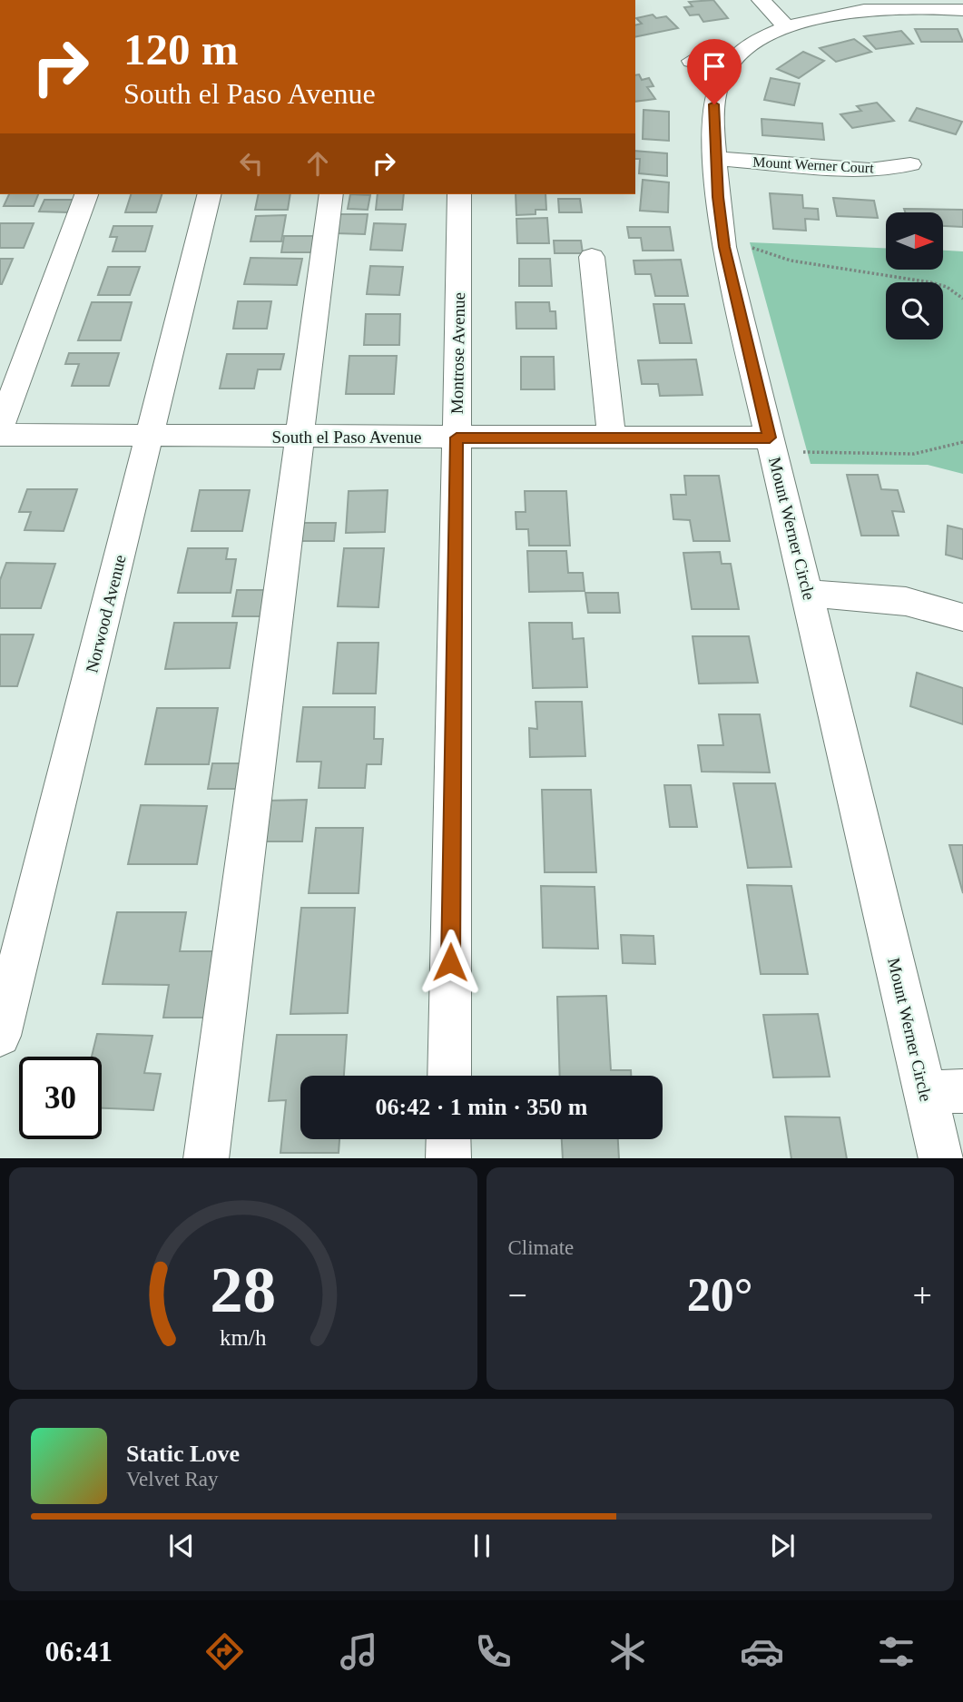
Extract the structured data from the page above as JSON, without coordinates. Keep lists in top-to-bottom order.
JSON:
{
  "streets": {
    "street": [
      "Mount Werner Court",
      "Montrose Avenue",
      "South el Paso Avenue",
      "Mount Werner Circle",
      "Norwood Avenue"
    ]
  },
  "crossings": [
    ["Mount Werner Court", "Mount Werner Circle"],
    ["Montrose Avenue", "South el Paso Avenue"],
    ["South el Paso Avenue", "Mount Werner Circle"],
    ["South el Paso Avenue", "Norwood Avenue"]
  ],
  "north": "right",
  "page": {
    "turn": ["120 m", "South el Paso Avenue"],
    "limit": "30",
    "trip": "06:42 · 1 min · 350 m",
    "tile": "Climate",
    "heat": ["−", "20°", "+"],
    "song": ["Static Love", "Velvet Ray"],
    "tabs": "06:41",
    "gauge": ["28", "km/h"]
  }
}
